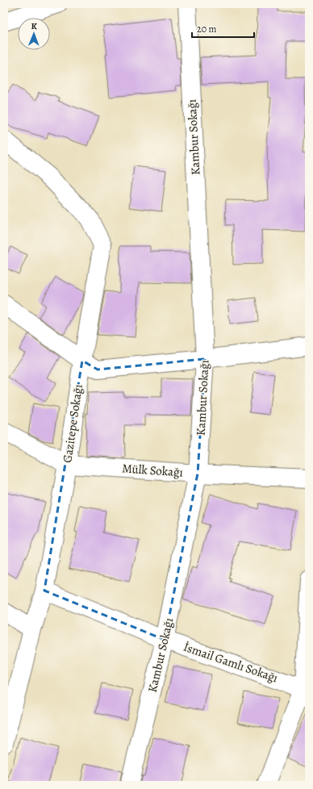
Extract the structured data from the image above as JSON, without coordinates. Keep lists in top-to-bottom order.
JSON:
{
  "streets": {
    "street": [
      "Kambur Sokağı",
      "Gazitepe Sokağı",
      "Mülk Sokağı",
      "İsmail Gamlı Sokağı"
    ]
  },
  "crossings": [
    ["Kambur Sokağı", "Mülk Sokağı"],
    ["Kambur Sokağı", "İsmail Gamlı Sokağı"],
    ["Gazitepe Sokağı", "Mülk Sokağı"],
    ["Gazitepe Sokağı", "İsmail Gamlı Sokağı"]
  ],
  "scale_bar": "20 m",
  "north": "top"
}
